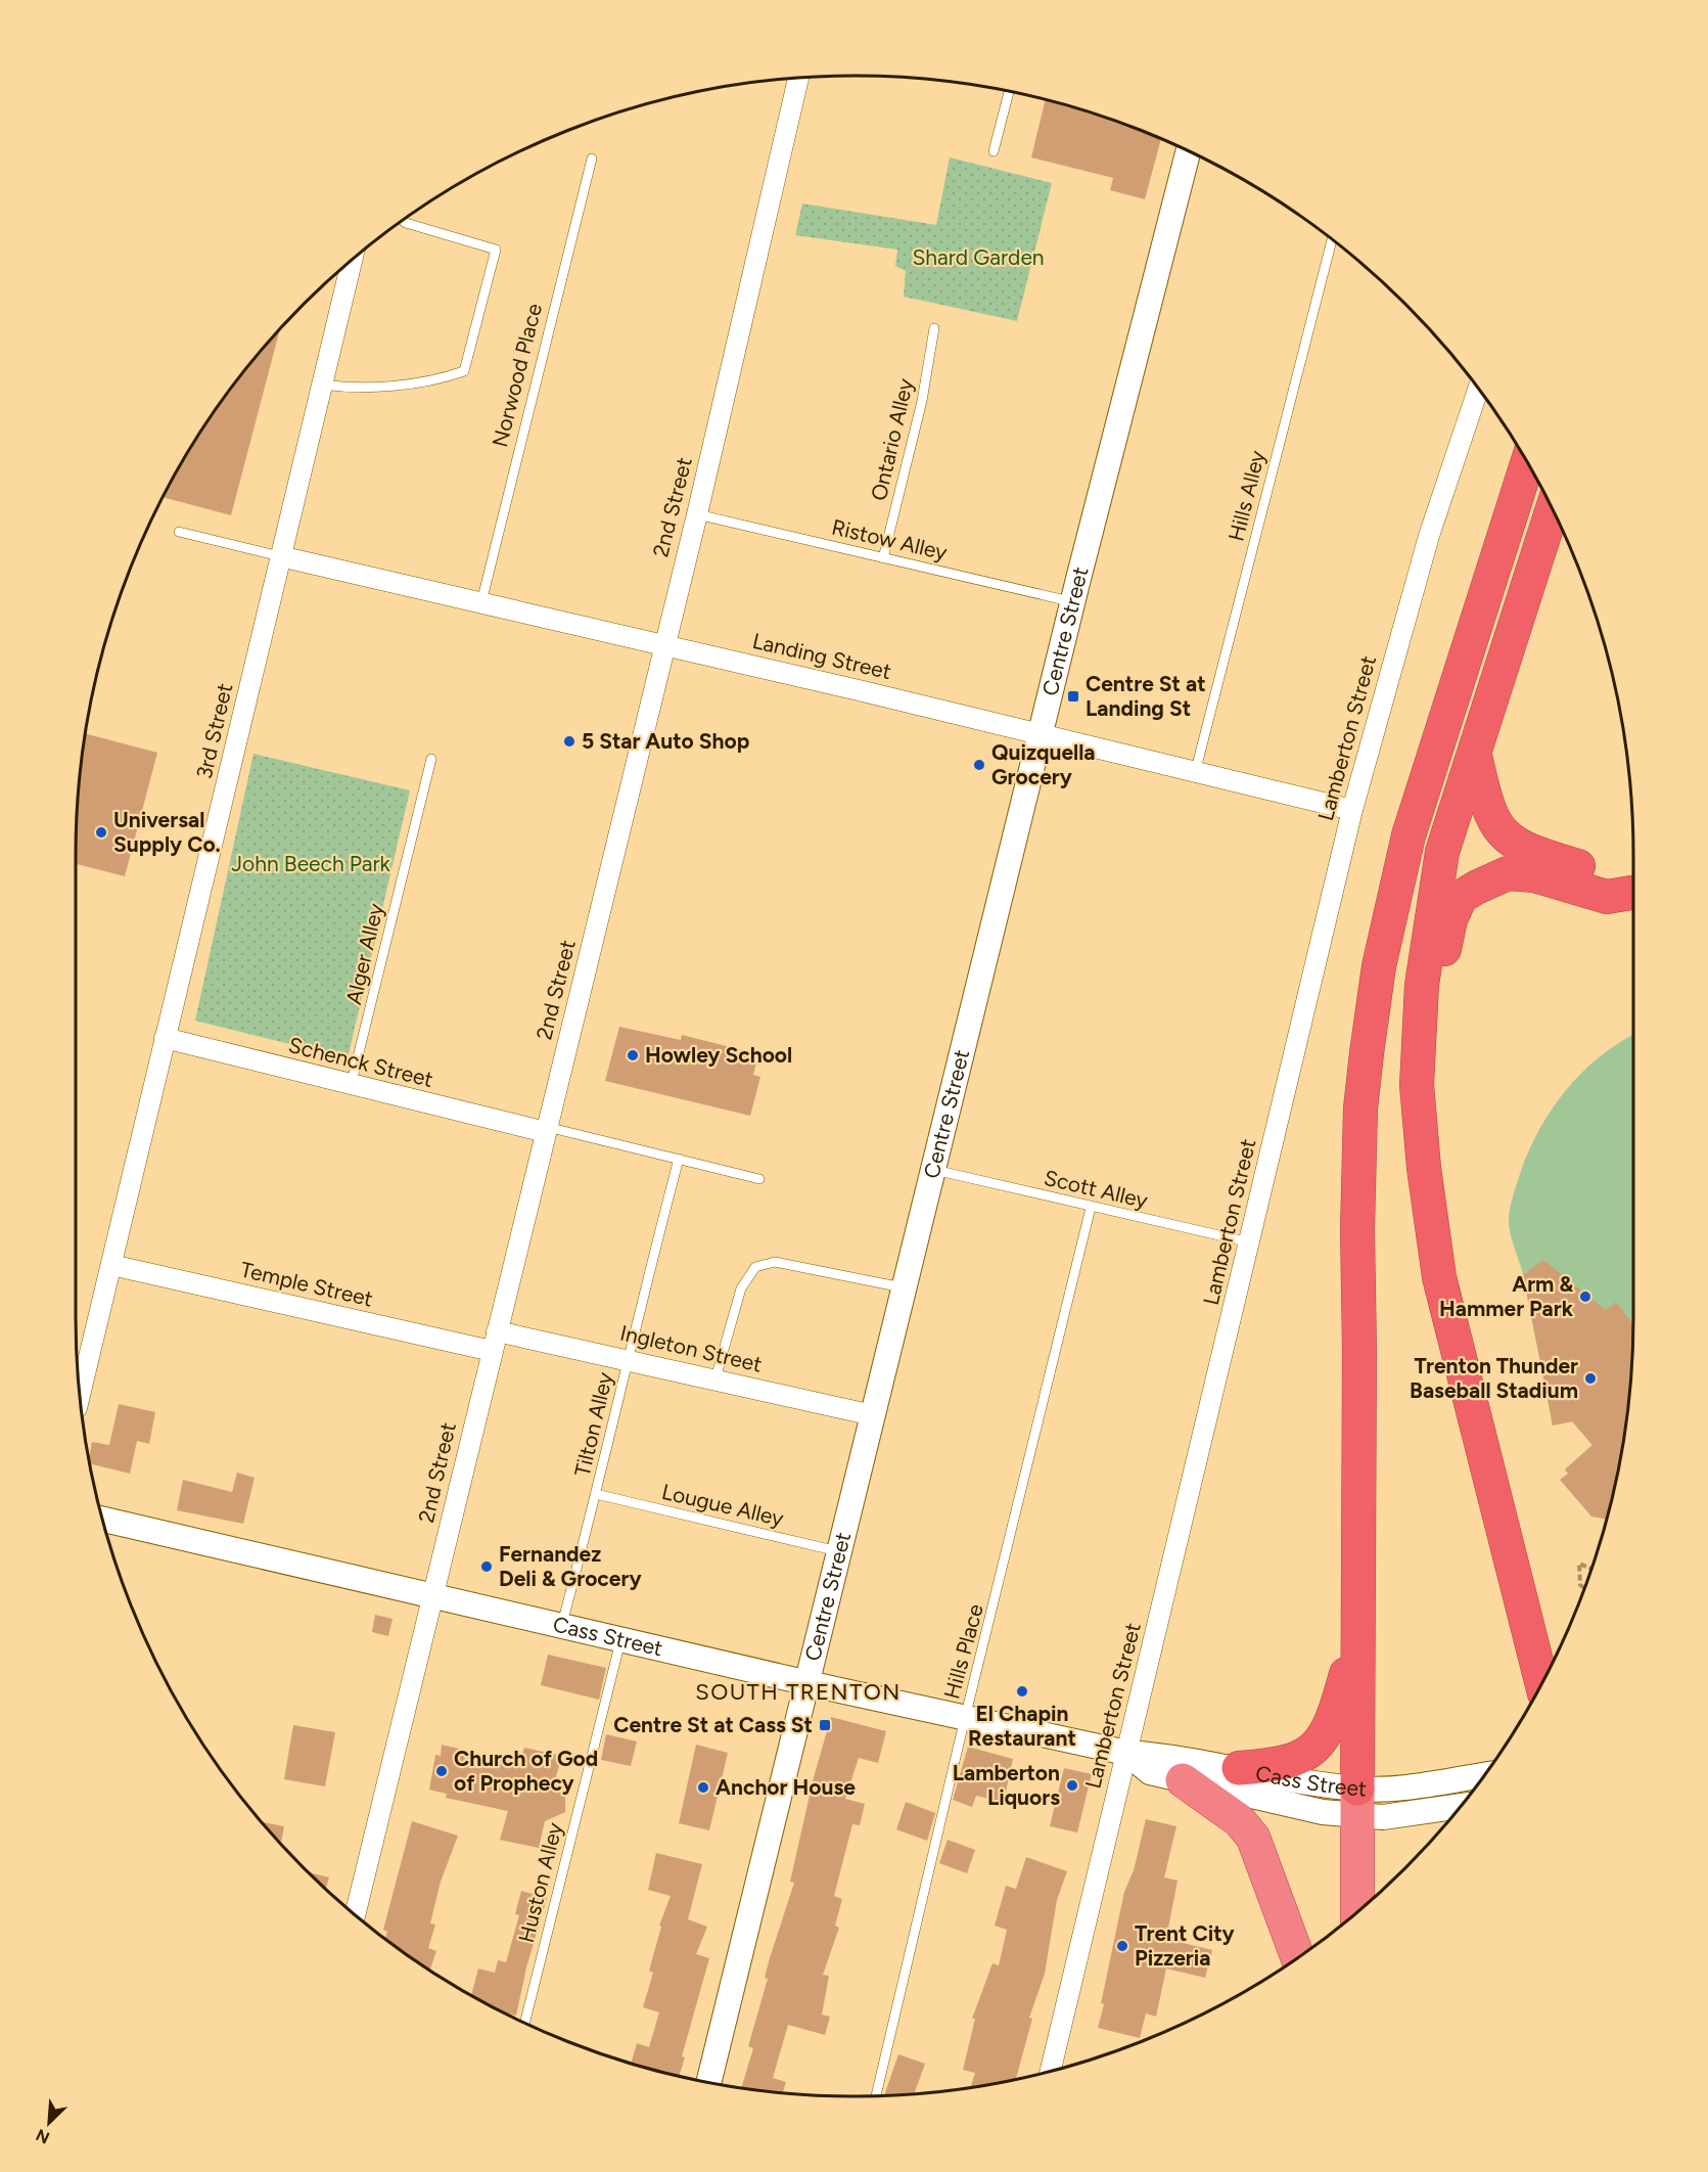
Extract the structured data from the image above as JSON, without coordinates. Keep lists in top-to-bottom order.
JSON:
{
  "streets": {
    "street": [
      "2nd Street",
      "Centre Street",
      "Landing Street",
      "3rd Street",
      "Lamberton Street",
      "Schenck Street",
      "Temple Street",
      "Ingleton Street",
      "Cass Street"
    ],
    "lane": [
      "Norwood Place",
      "Ontario Alley",
      "Hills Alley",
      "Ristow Alley",
      "Alger Alley",
      "Scott Alley",
      "Tilton Alley",
      "Lougue Alley",
      "Hills Place",
      "Huston Alley"
    ]
  },
  "crossings": [
    ["Norwood Place", "Landing Street"],
    ["Ontario Alley", "Ristow Alley"],
    ["Hills Alley", "Landing Street"],
    ["2nd Street", "Ristow Alley"],
    ["2nd Street", "Landing Street"],
    ["2nd Street", "Schenck Street"],
    ["2nd Street", "Temple Street"],
    ["2nd Street", "Ingleton Street"],
    ["2nd Street", "Cass Street"],
    ["Ristow Alley", "Centre Street"],
    ["Centre Street", "Landing Street"],
    ["Centre Street", "Scott Alley"],
    ["Centre Street", "Ingleton Street"],
    ["Centre Street", "Lougue Alley"],
    ["Centre Street", "Cass Street"],
    ["Landing Street", "3rd Street"],
    ["Landing Street", "Lamberton Street"],
    ["3rd Street", "Schenck Street"],
    ["3rd Street", "Temple Street"],
    ["Lamberton Street", "Scott Alley"],
    ["Lamberton Street", "Cass Street"],
    ["Alger Alley", "Schenck Street"],
    ["Schenck Street", "Tilton Alley"],
    ["Scott Alley", "Hills Place"],
    ["Ingleton Street", "Tilton Alley"],
    ["Tilton Alley", "Lougue Alley"],
    ["Tilton Alley", "Cass Street"],
    ["Cass Street", "Hills Place"],
    ["Cass Street", "Huston Alley"]
  ],
  "districts": ["SOUTH TRENTON"],
  "parks": ["Shard Garden", "John Beech Park"],
  "places": {
    "transit": ["Centre St at Landing St", "Centre St at Cass St"],
    "other": [
      "5 Star Auto Shop",
      "Quizquella Grocery",
      "Universal Supply Co.",
      "Howley School",
      "Arm & Hammer Park",
      "Trenton Thunder Baseball Stadium",
      "Fernandez Deli & Grocery",
      "El Chapin Restaurant",
      "Church of God of Prophecy",
      "Lamberton Liquors",
      "Anchor House",
      "Trent City Pizzeria"
    ]
  },
  "north": "bottom left"
}
